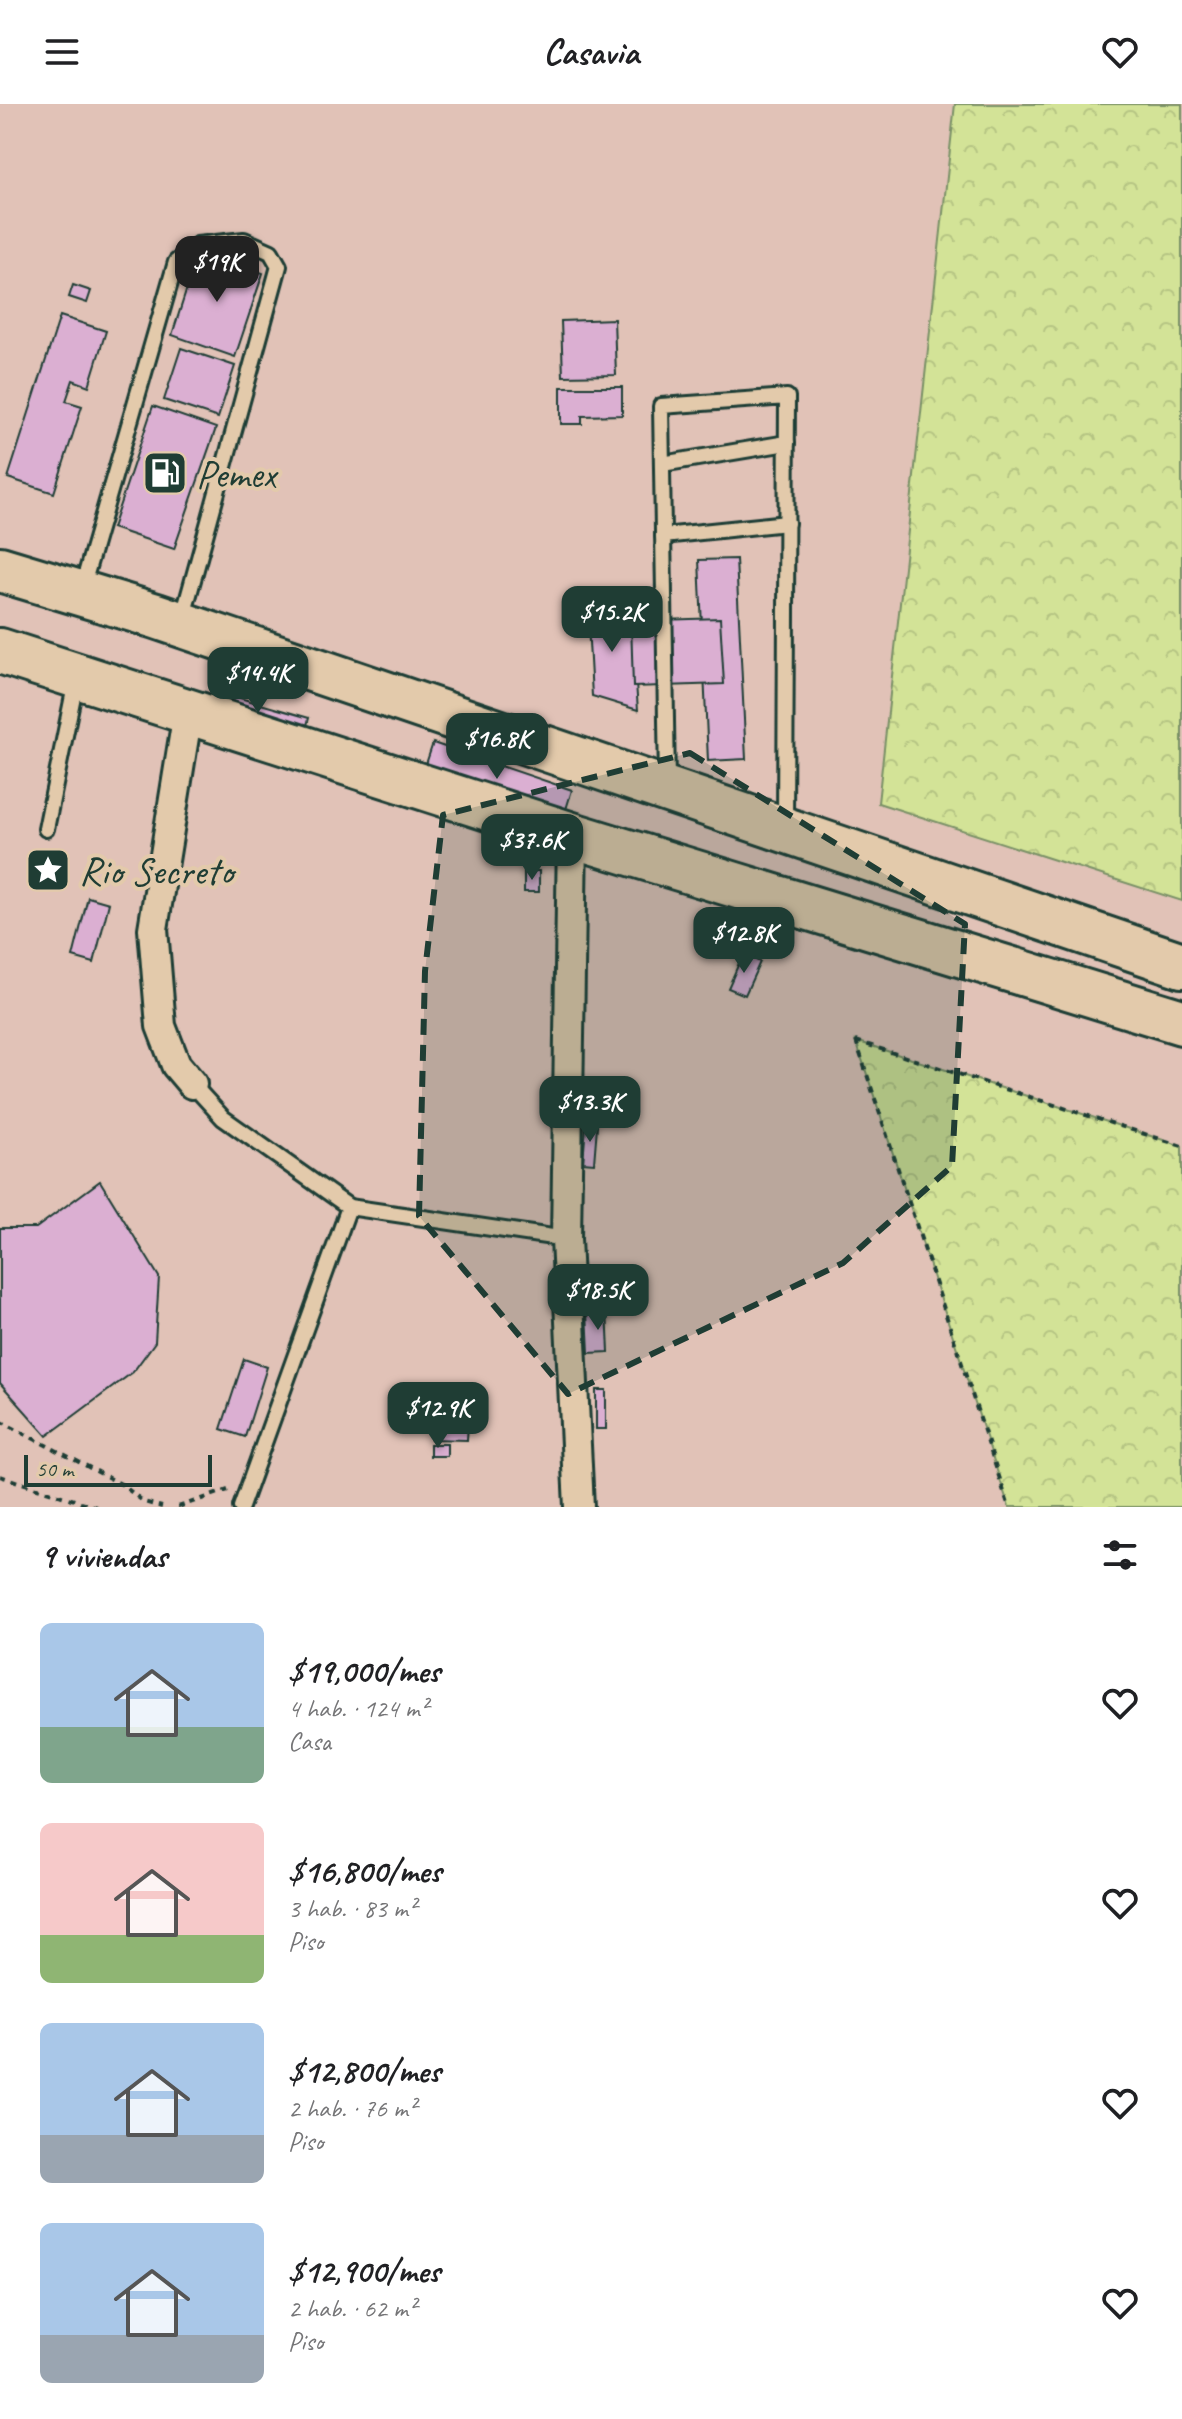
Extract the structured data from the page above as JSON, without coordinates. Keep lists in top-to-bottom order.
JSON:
{
  "places": {
    "fuel station": ["Pemex"],
    "place": ["Rio Secreto"]
  },
  "scale_bar": "50 m",
  "page": {
    "header": "Casavia",
    "price": [
      "$19K",
      "$15.2K",
      "$14.4K",
      "$16.8K",
      "$37.6K",
      "$12.8K",
      "$13.3K",
      "$18.5K",
      "$12.9K"
    ],
    "scale": "50 m",
    "heading": "9 viviendas",
    "list": [
      {
        "name": "$19,000/mes",
        "note": "4 hab. · 124 m² · Casa"
      },
      {
        "name": "$16,800/mes",
        "note": "3 hab. · 83 m² · Piso"
      },
      {
        "name": "$12,800/mes",
        "note": "2 hab. · 76 m² · Piso"
      },
      {
        "name": "$12,900/mes",
        "note": "2 hab. · 62 m² · Piso"
      }
    ]
  }
}
